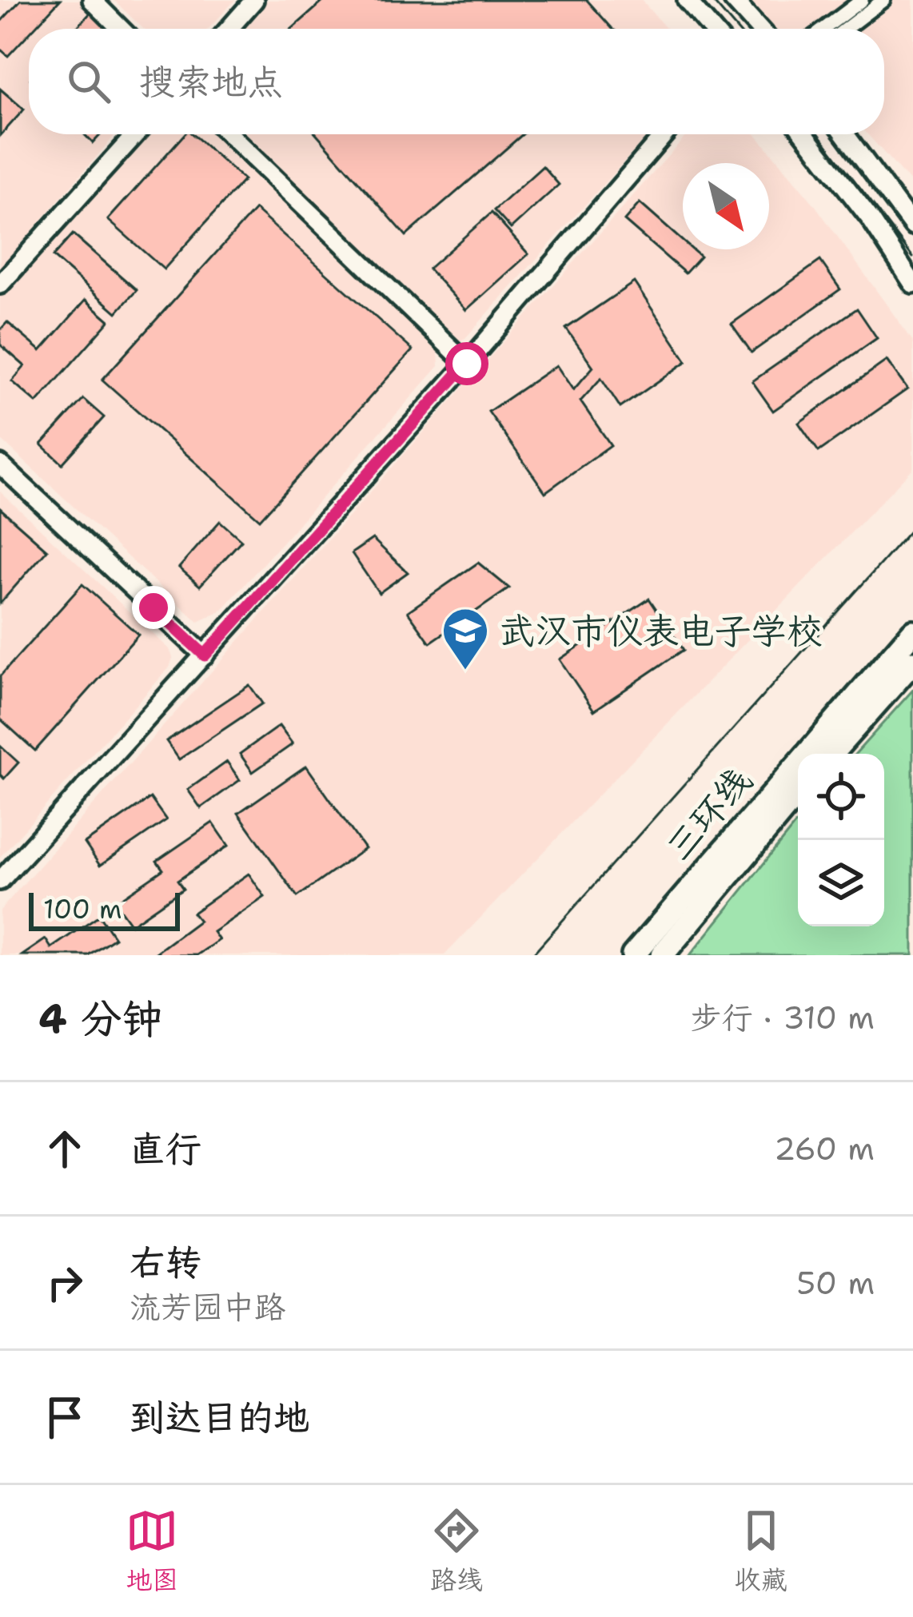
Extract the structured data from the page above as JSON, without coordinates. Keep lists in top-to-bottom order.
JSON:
{
  "streets": {
    "highway": ["三环线"]
  },
  "places": {
    "school or university": ["武汉市仪表电子学校"]
  },
  "scale_bar": "100 m",
  "north": "bottom right",
  "page": {
    "search": "搜索地点",
    "scale": "100 m",
    "heading": ["4 分钟", "步行 · 310 m"],
    "list": [
      ["直行", "260 m"],
      ["右转", "流芳园中路", "50 m"],
      "到达目的地"
    ],
    "nav": ["地图", "路线", "收藏"]
  }
}
